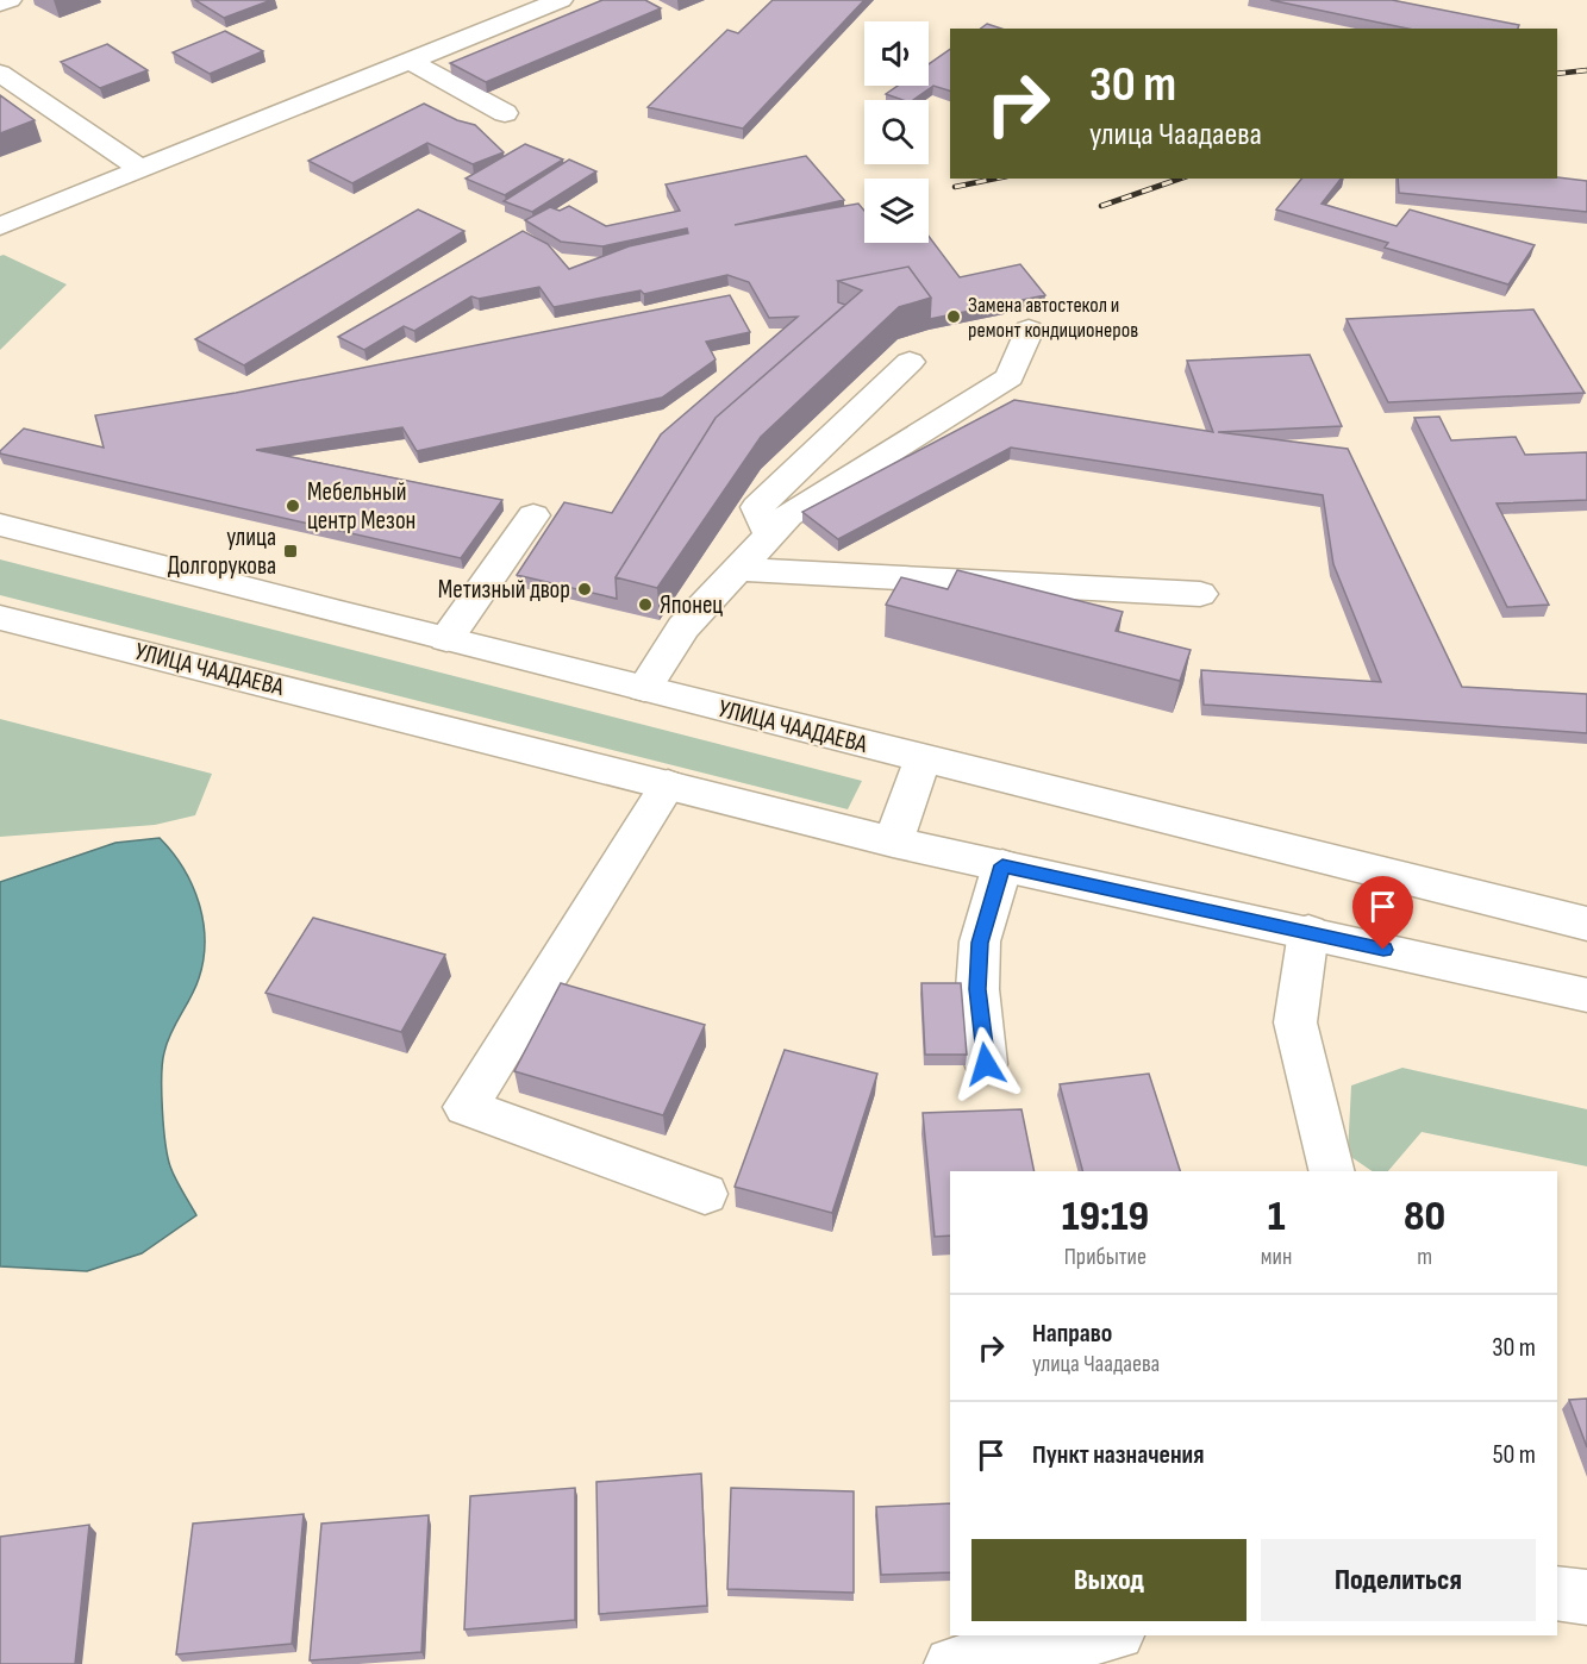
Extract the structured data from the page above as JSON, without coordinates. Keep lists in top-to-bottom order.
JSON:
{
  "streets": {
    "main road": ["УЛИЦА ЧААДАЕВА"]
  },
  "places": {
    "other": [
      "Замена автостекол и ремонт кондиционеров",
      "Мебельный центр Мезон",
      "Метизный двор",
      "Японец"
    ],
    "transit": ["улица Долгорукова"]
  },
  "page": {
    "turn": ["30 m", "улица Чаадаева"],
    "eta": [
      "19:19",
      "Прибытие",
      "1",
      "мин",
      "80",
      "m"
    ],
    "list": [
      {
        "name": "Направо",
        "note": "улица Чаадаева",
        "value": "30 m"
      },
      {
        "name": "Пункт назначения",
        "value": "50 m"
      }
    ],
    "buttons": ["Выход", "Поделиться"]
  }
}
